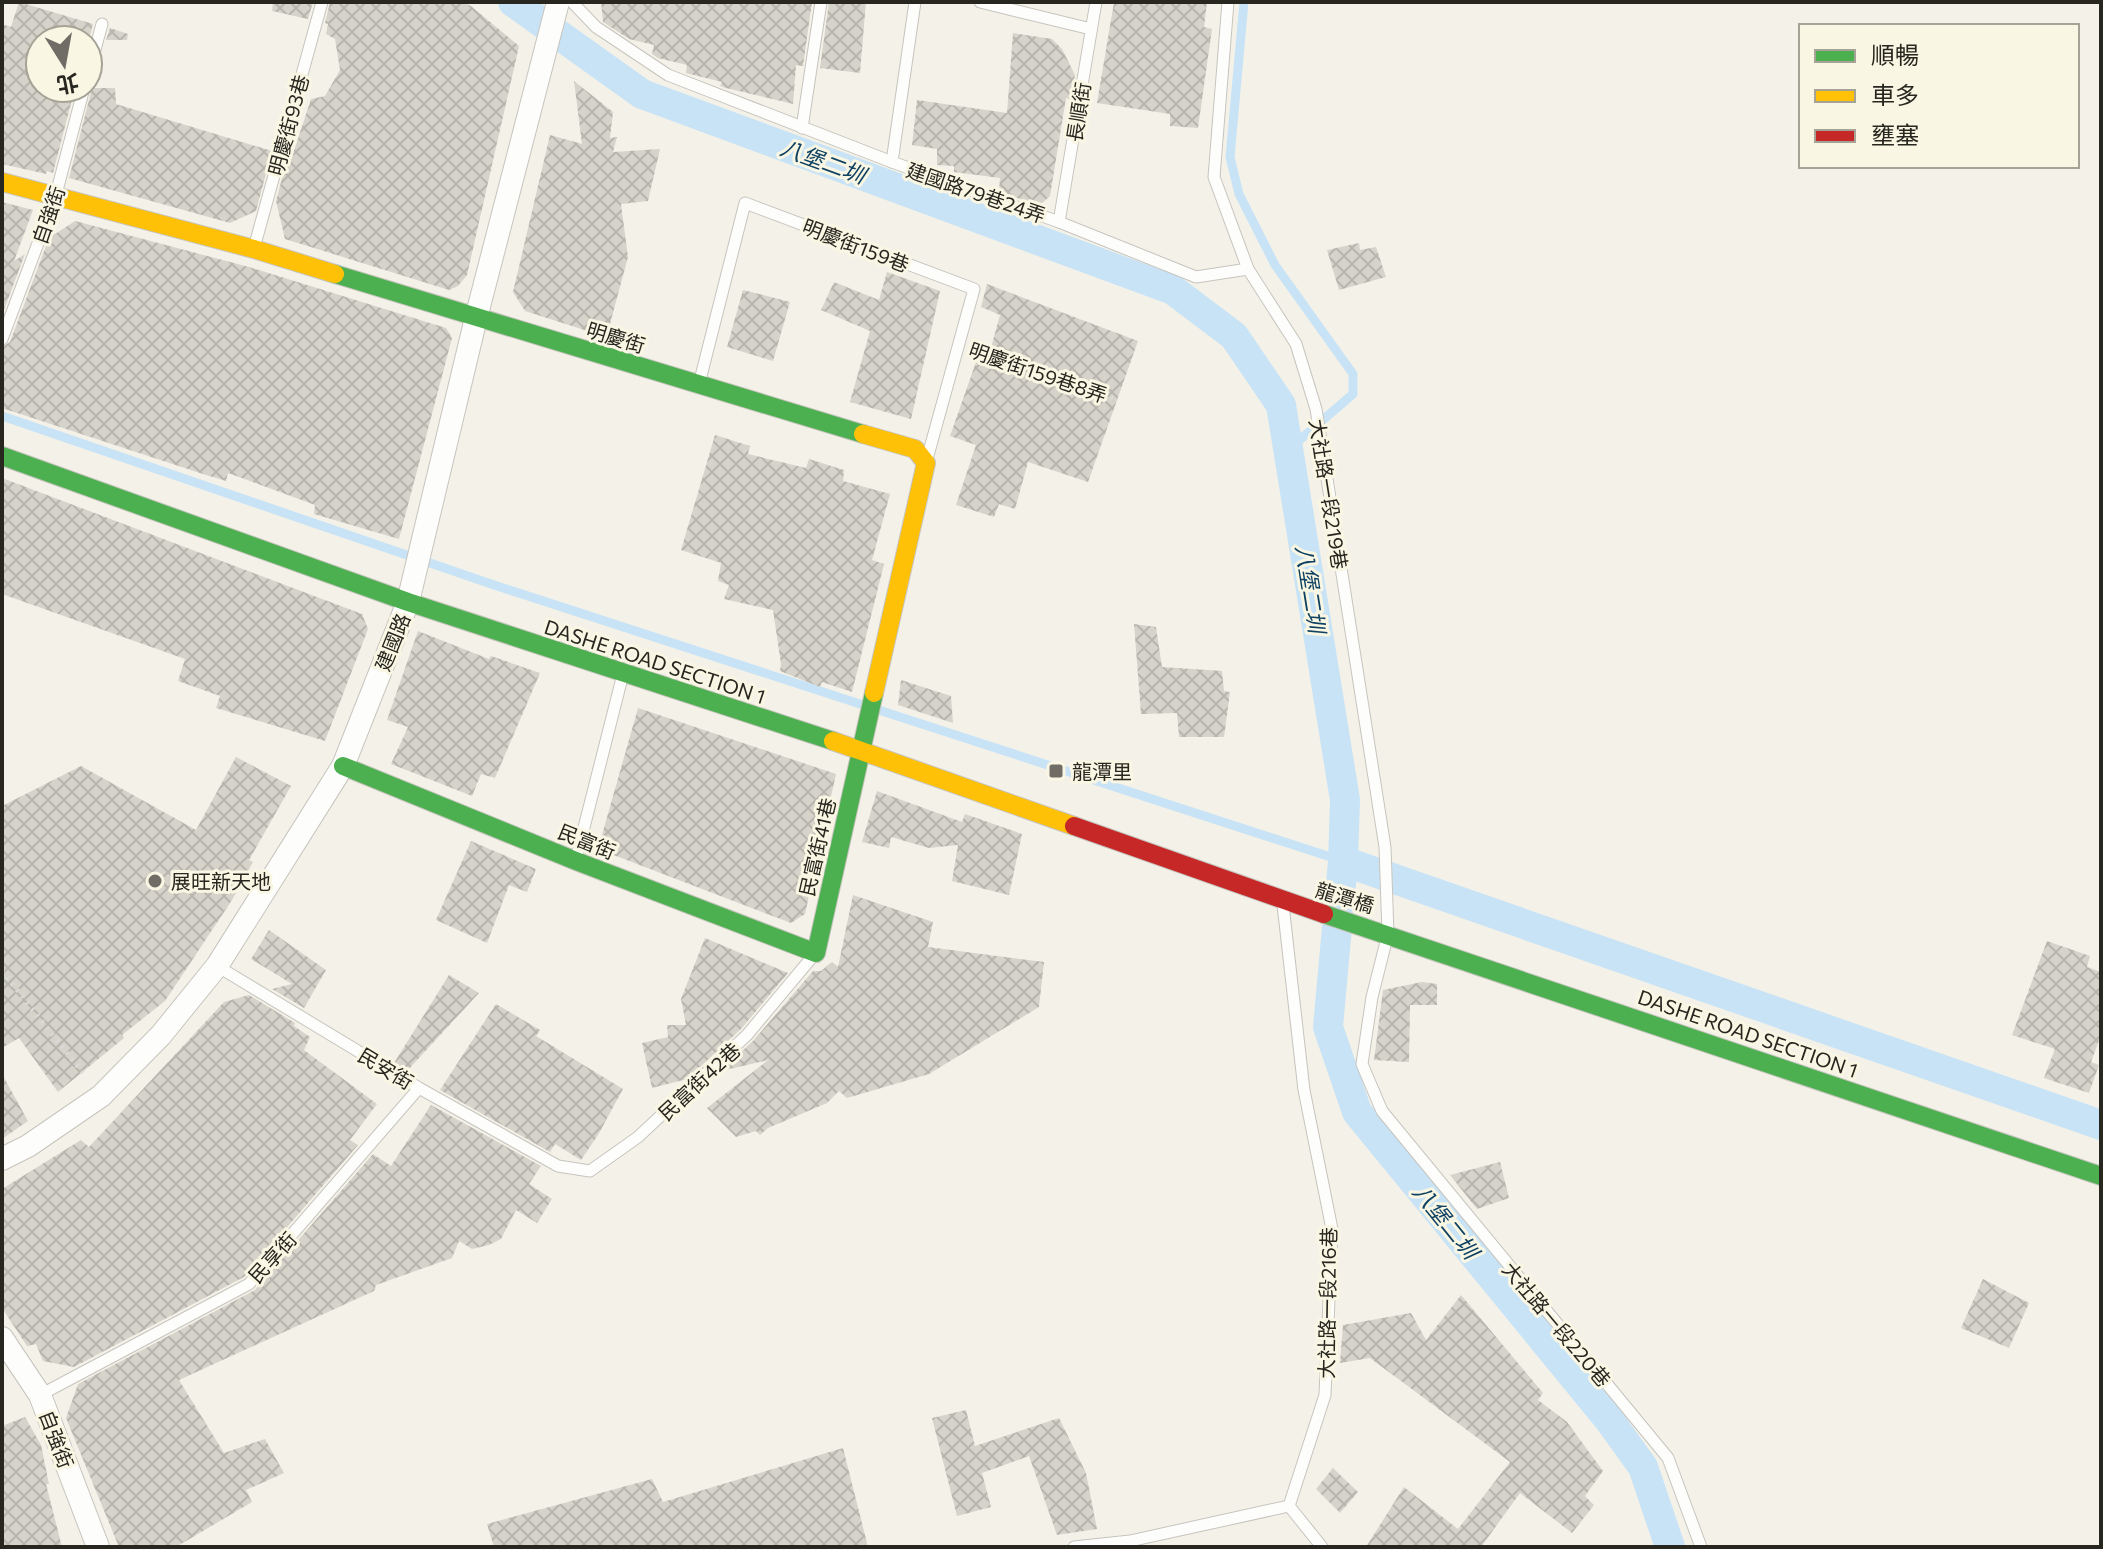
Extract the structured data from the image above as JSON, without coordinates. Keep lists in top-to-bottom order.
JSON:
{
  "streets": {
    "street": [
      "自強街",
      "明慶街",
      "建國路",
      "DASHE ROAD SECTION 1",
      "民富街",
      "民富街41巷",
      "龍潭橋"
    ],
    "lane": [
      "長順街",
      "明慶街93巷",
      "建國路79巷24弄",
      "明慶街159巷",
      "大社路一段219巷",
      "民安街",
      "民富街42巷",
      "民享街",
      "大社路一段216巷",
      "大社路一段220巷"
    ],
    "path": ["明慶街159巷8弄"]
  },
  "crossings": [
    ["長順街", "建國路79巷24弄"],
    ["明慶街93巷", "明慶街"],
    ["自強街", "明慶街"],
    ["自強街", "民享街"],
    ["明慶街159巷", "明慶街"],
    ["明慶街159巷", "明慶街159巷8弄"],
    ["明慶街", "建國路"],
    ["大社路一段219巷", "DASHE ROAD SECTION 1"],
    ["大社路一段219巷", "龍潭橋"],
    ["大社路一段219巷", "大社路一段220巷"],
    ["建國路", "DASHE ROAD SECTION 1"],
    ["建國路", "民富街"],
    ["建國路", "民安街"],
    ["DASHE ROAD SECTION 1", "民富街41巷"],
    ["DASHE ROAD SECTION 1", "龍潭橋"],
    ["DASHE ROAD SECTION 1", "大社路一段216巷"],
    ["DASHE ROAD SECTION 1", "大社路一段220巷"],
    ["民富街", "民富街41巷"],
    ["民富街", "民富街42巷"],
    ["民富街41巷", "民富街42巷"],
    ["龍潭橋", "大社路一段216巷"],
    ["龍潭橋", "大社路一段220巷"],
    ["民安街", "民富街42巷"],
    ["民安街", "民享街"]
  ],
  "water": ["八堡二圳"],
  "places": {
    "transit": ["龍潭里"],
    "other": ["展旺新天地"]
  },
  "legend": ["順暢", "車多", "壅塞"],
  "north": "bottom"
}
